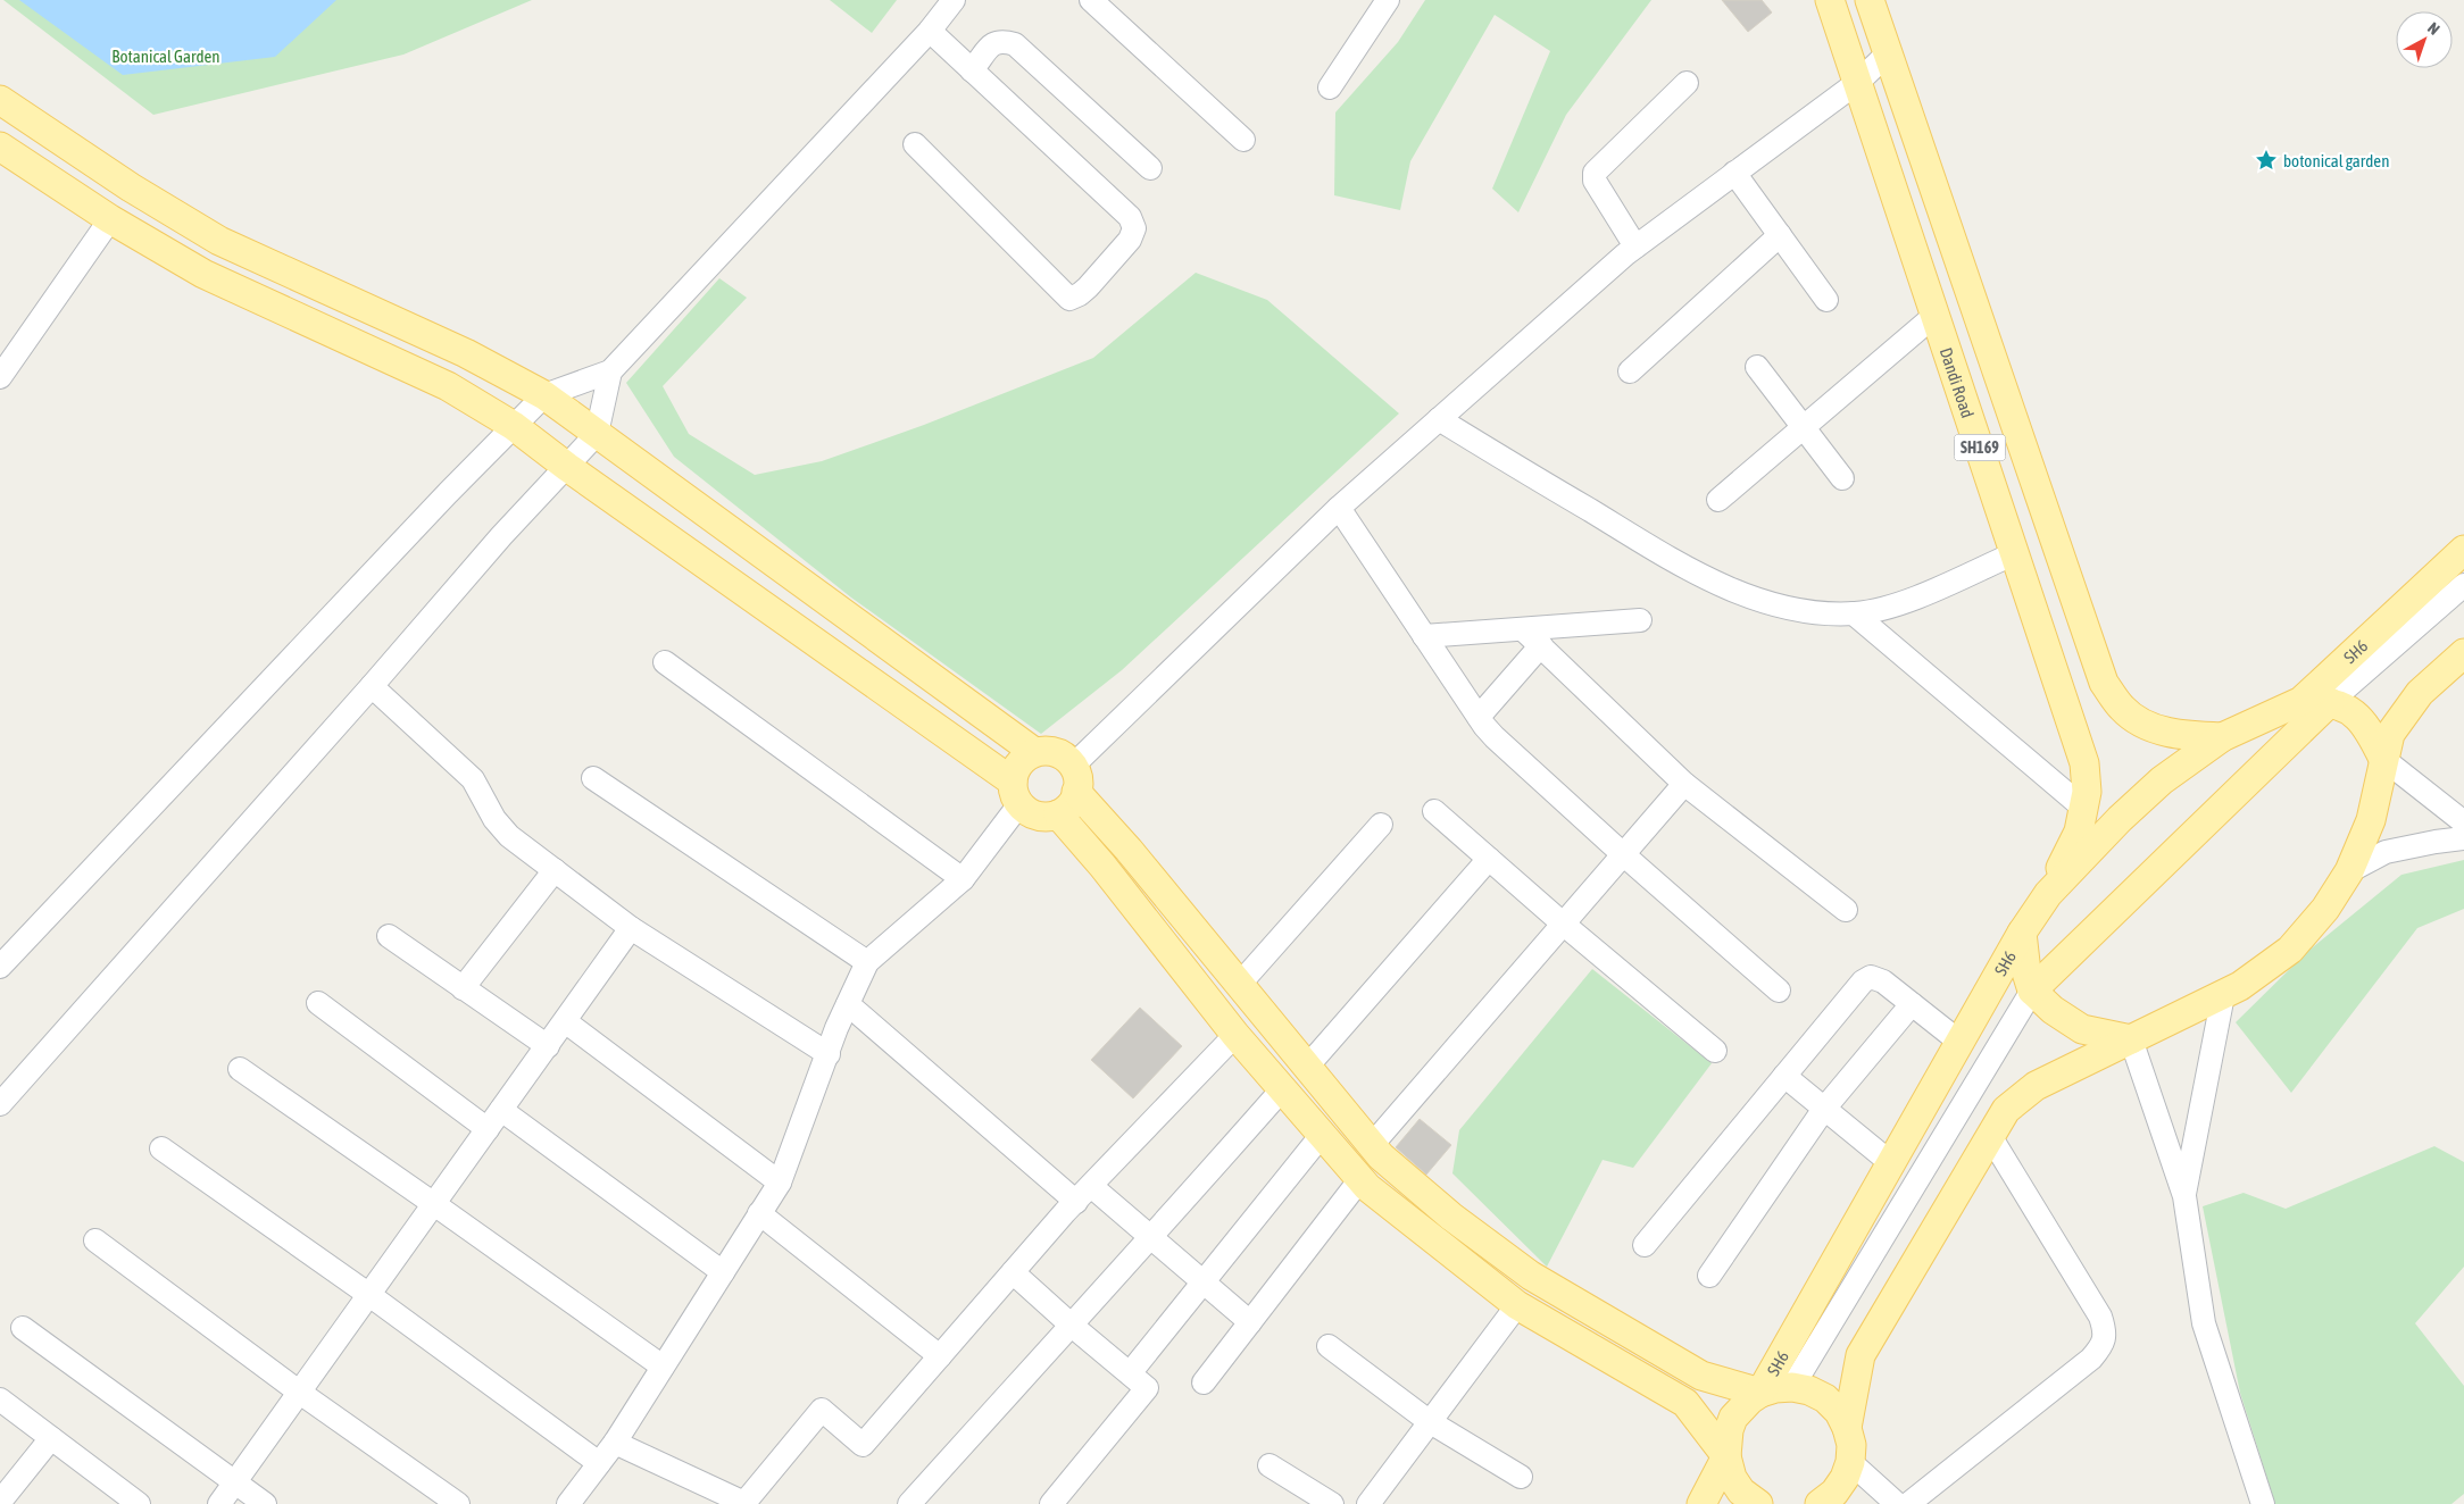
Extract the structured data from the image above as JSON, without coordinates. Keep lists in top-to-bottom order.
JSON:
{
  "streets": {
    "main road": ["Dandi Road", "SH169", "SH6"]
  },
  "crossings": [
    ["Dandi Road", "SH6"],
    ["SH169", "SH6"]
  ],
  "parks": ["Botanical Garden"],
  "places": {
    "place": ["botonical garden"]
  },
  "north": "top right"
}
